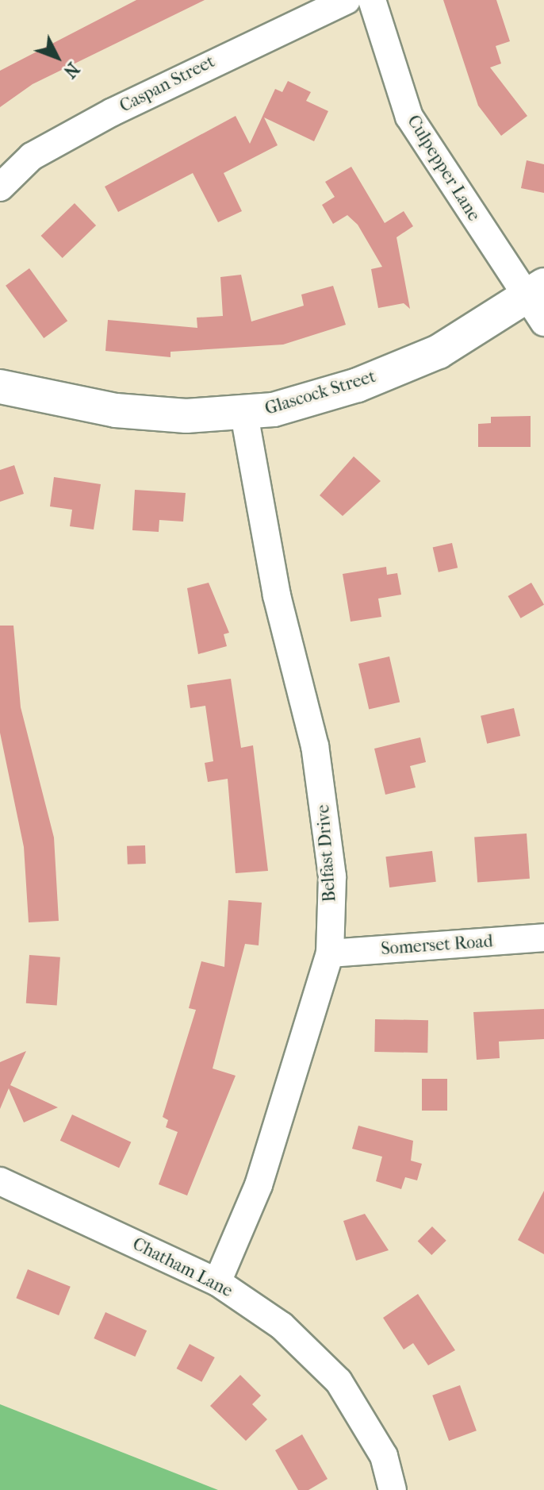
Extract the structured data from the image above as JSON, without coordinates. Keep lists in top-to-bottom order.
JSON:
{
  "streets": {
    "street": [
      "Caspan Street",
      "Culpepper Lane",
      "Glascock Street",
      "Belfast Drive",
      "Somerset Road",
      "Chatham Lane"
    ]
  },
  "crossings": [
    ["Culpepper Lane", "Glascock Street"],
    ["Glascock Street", "Belfast Drive"],
    ["Belfast Drive", "Somerset Road"],
    ["Belfast Drive", "Chatham Lane"]
  ],
  "north": "bottom right"
}
